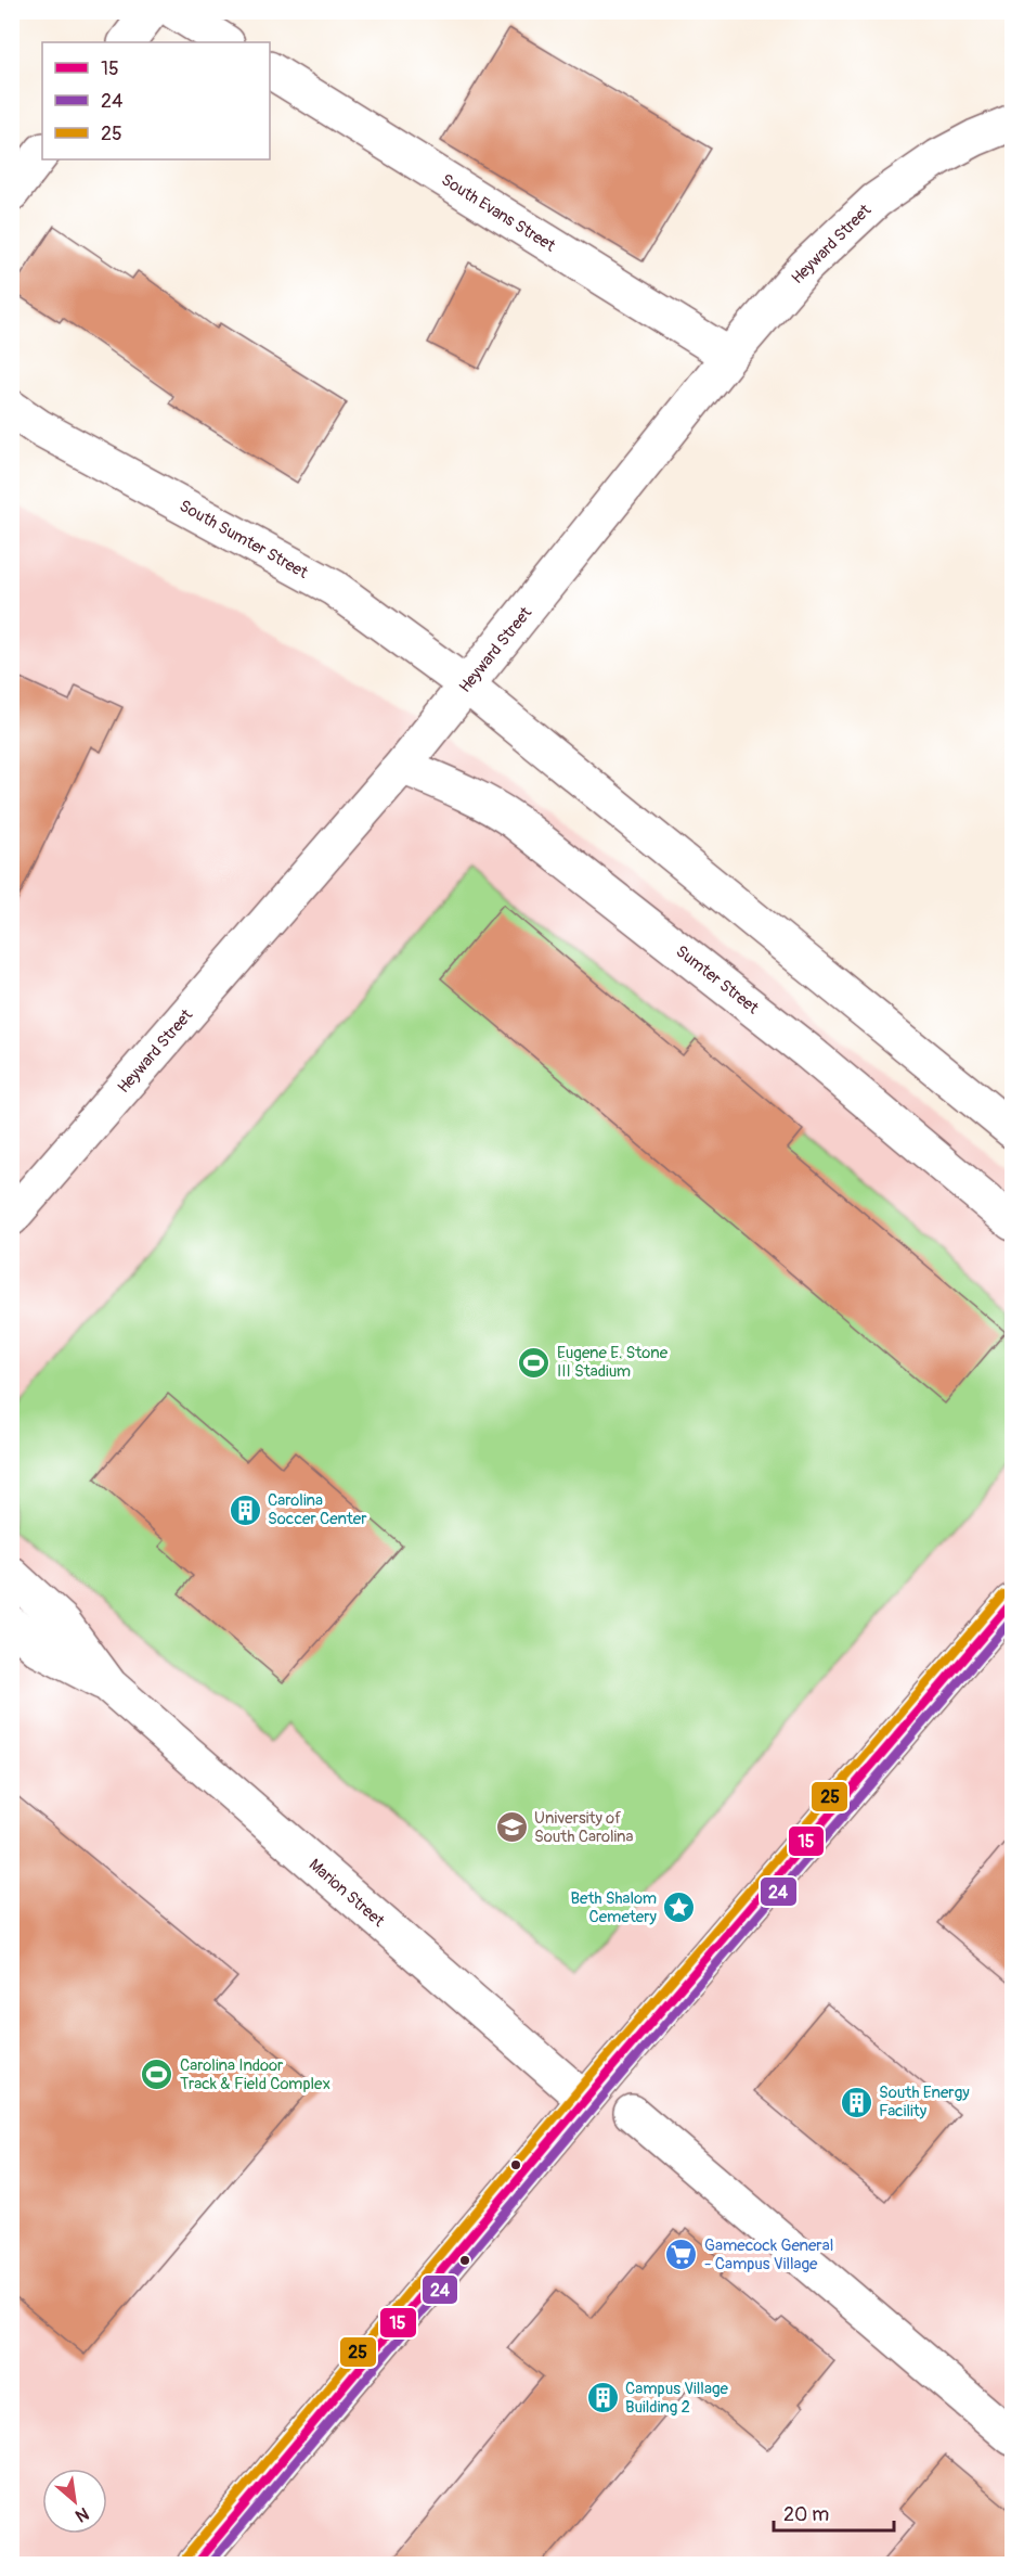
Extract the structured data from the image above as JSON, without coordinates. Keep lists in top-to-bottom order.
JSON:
{
  "streets": {
    "street": [
      "South Evans Street",
      "Heyward Street",
      "South Sumter Street",
      "Sumter Street",
      "Marion Street"
    ]
  },
  "crossings": [
    ["South Evans Street", "Heyward Street"],
    ["Heyward Street", "South Sumter Street"],
    ["Heyward Street", "Sumter Street"]
  ],
  "places": {
    "sports": ["Eugene E. Stone III Stadium", "Carolina Indoor Track & Field Complex"],
    "building": ["Carolina Soccer Center", "South Energy Facility", "Campus Village Building 2"],
    "school or university": ["University of South Carolina"],
    "place": ["Beth Shalom Cemetery"],
    "supermarket": ["Gamecock General - Campus Village"]
  },
  "lines": ["transit line 25", "transit line 15", "transit line 24"],
  "legend": ["15", "24", "25"],
  "scale_bar": "20 m",
  "north": "bottom right"
}
